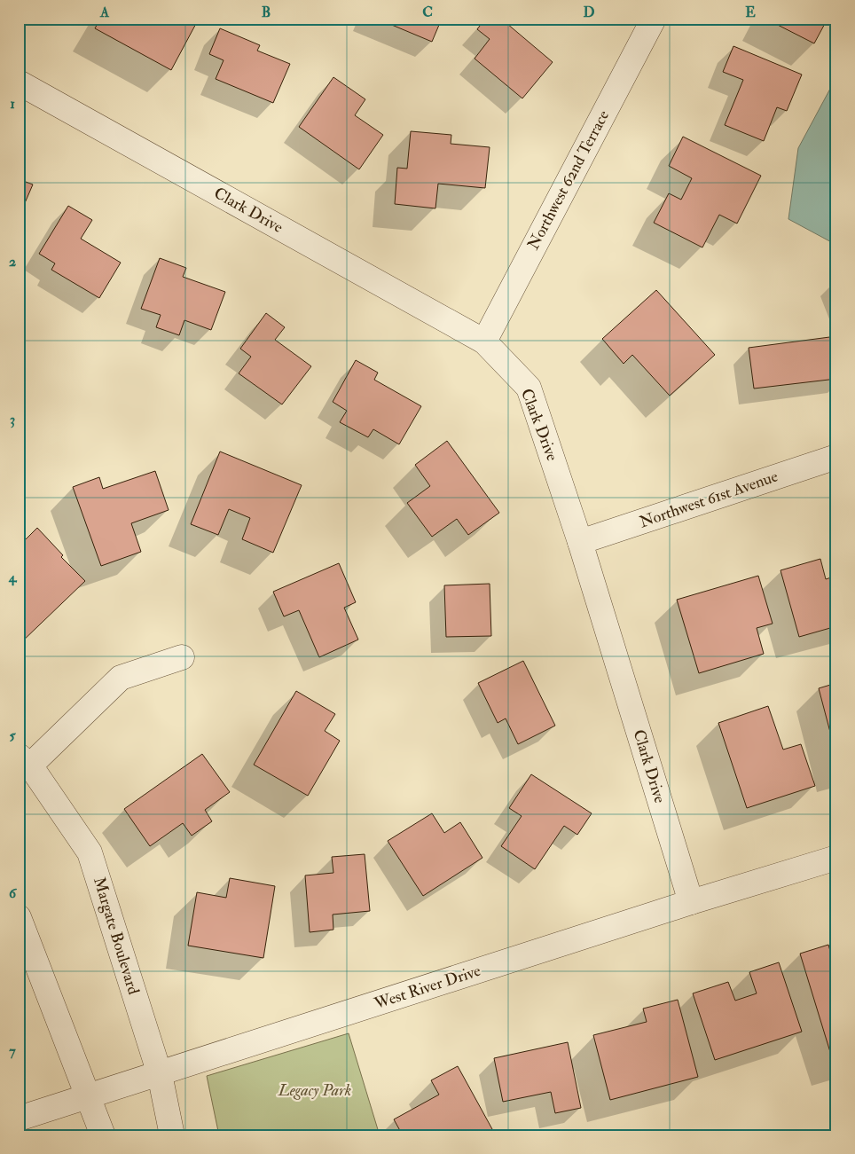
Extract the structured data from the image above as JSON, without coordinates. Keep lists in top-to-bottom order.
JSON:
{
  "streets": {
    "street": [
      "Northwest 62nd Terrace",
      "Clark Drive",
      "Northwest 61st Avenue",
      "Margate Boulevard",
      "West River Drive"
    ]
  },
  "crossings": [
    ["Northwest 62nd Terrace", "Clark Drive"],
    ["Clark Drive", "Northwest 61st Avenue"],
    ["Clark Drive", "West River Drive"],
    ["Margate Boulevard", "West River Drive"]
  ],
  "parks": ["Legacy Park"],
  "grid": {
    "columns": [
      "A",
      "B",
      "C",
      "D",
      "E"
    ],
    "rows": [
      "1",
      "2",
      "3",
      "4",
      "5",
      "6",
      "7"
    ]
  }
}
